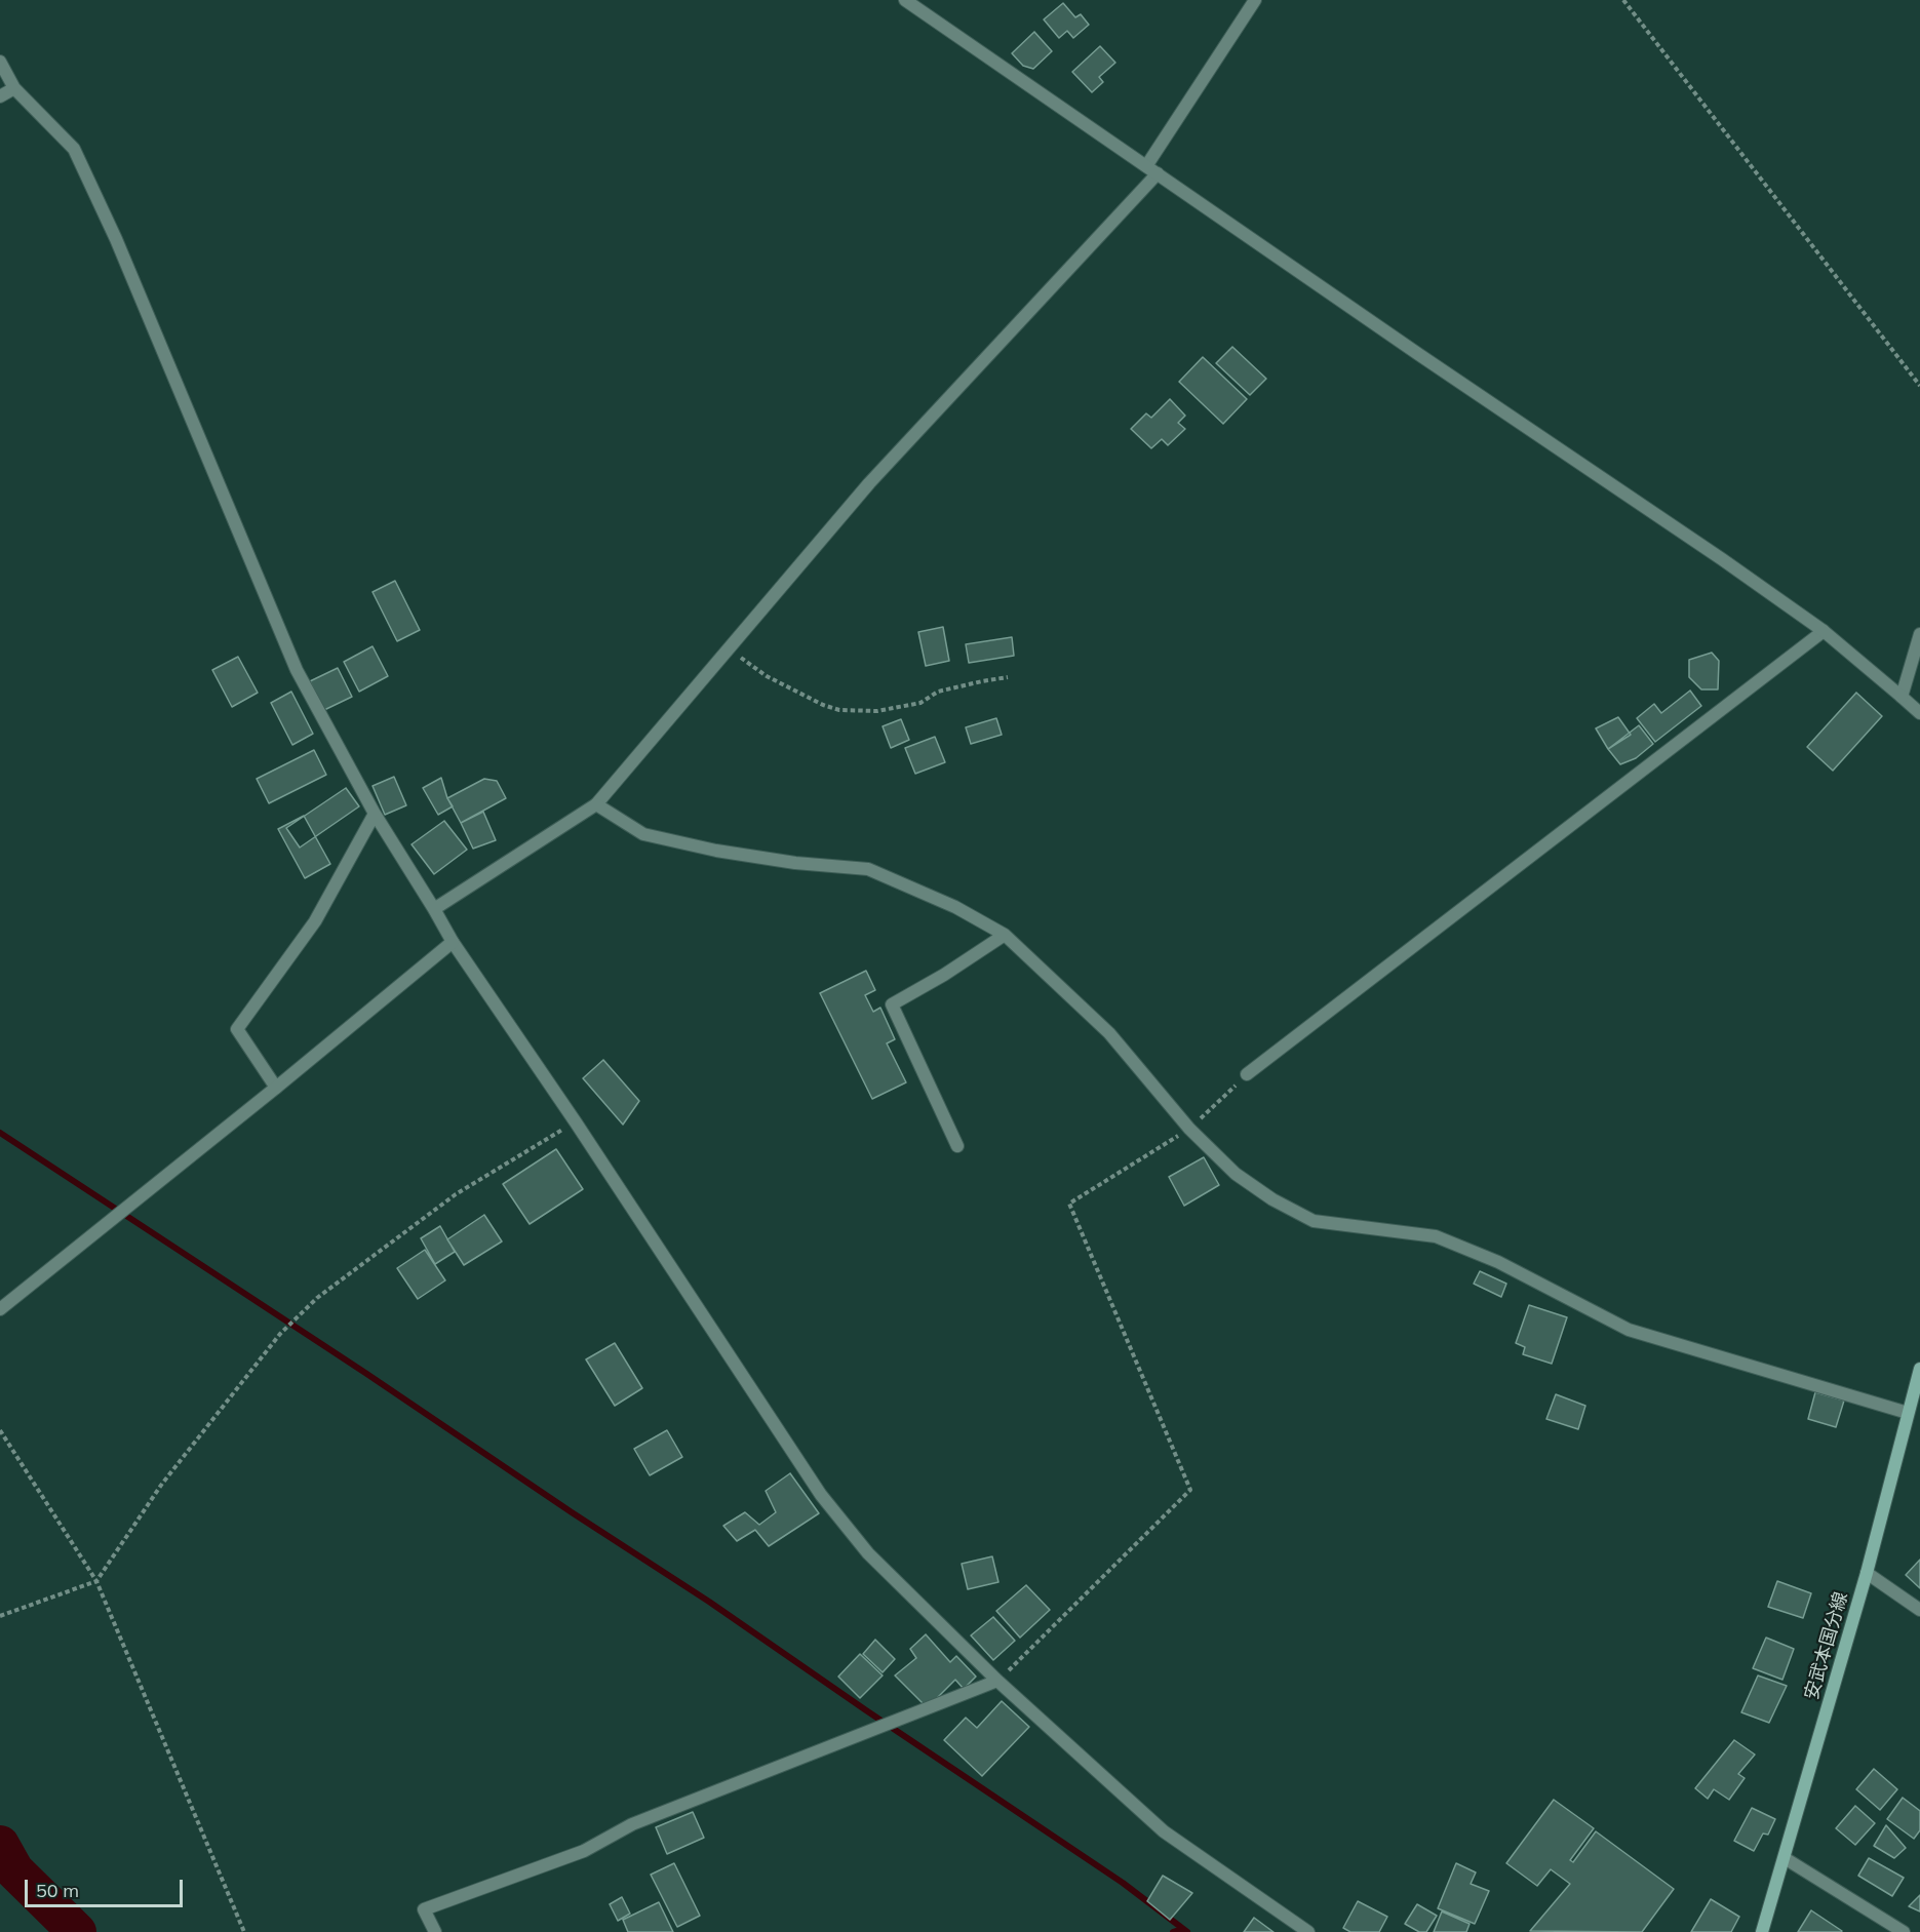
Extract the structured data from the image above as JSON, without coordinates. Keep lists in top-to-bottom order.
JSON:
{
  "streets": {
    "main road": ["安武本国分線"]
  },
  "scale_bar": "50 m"
}
